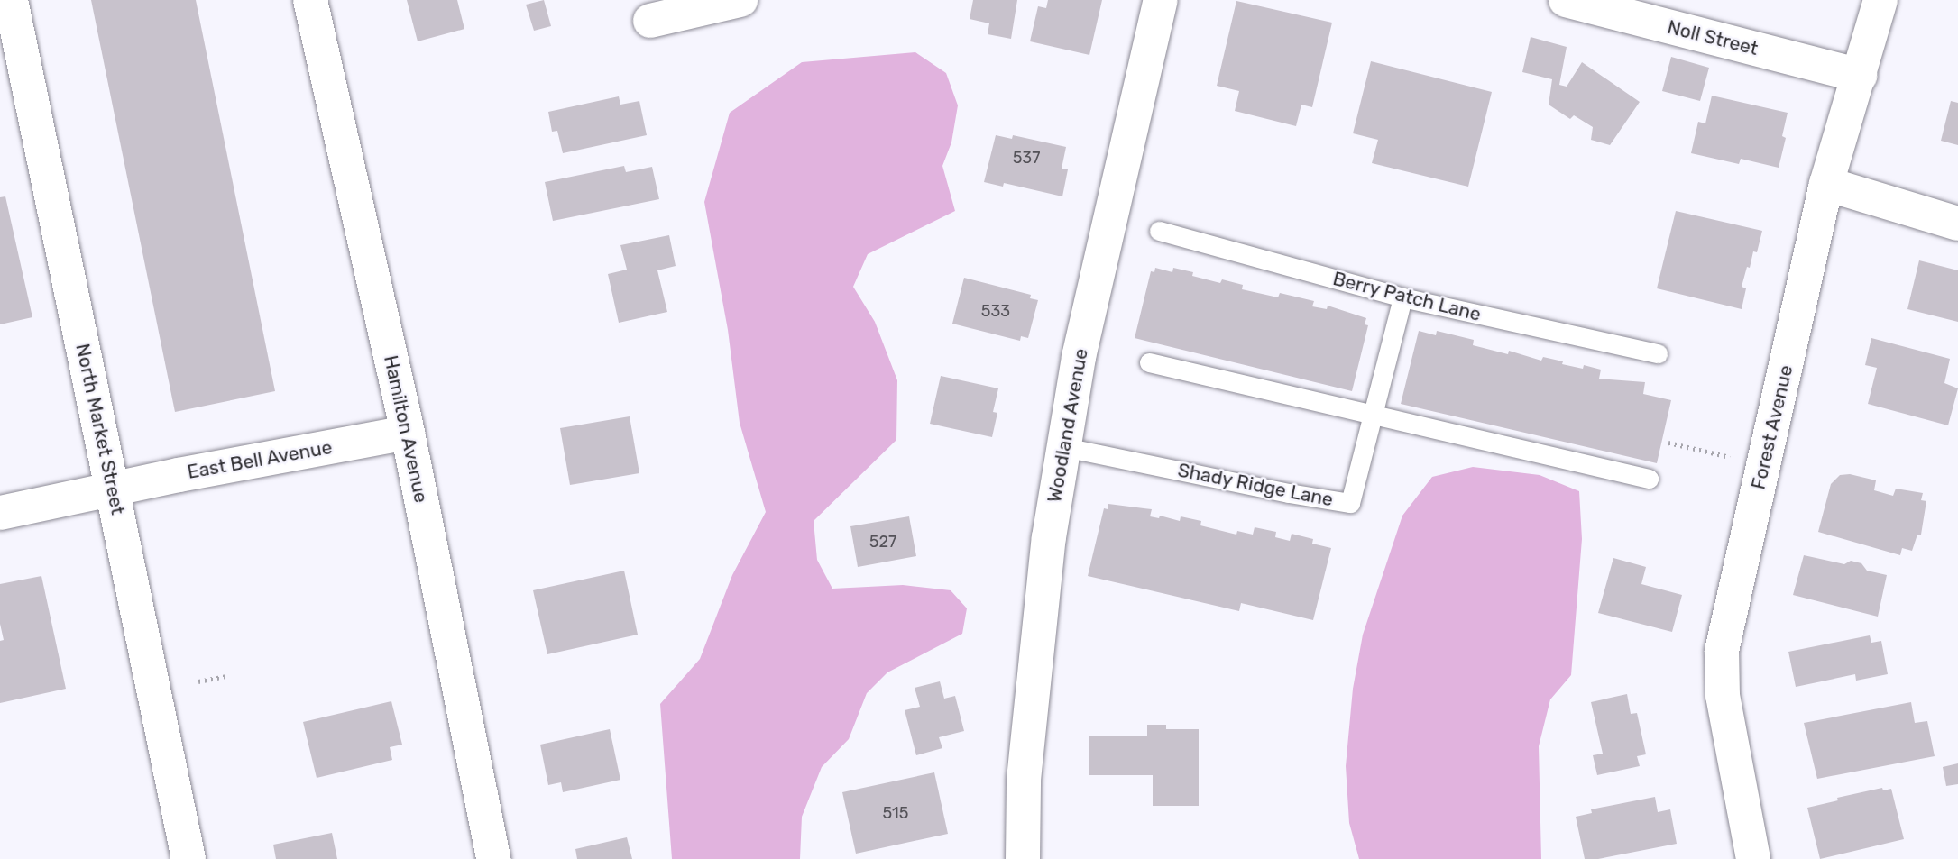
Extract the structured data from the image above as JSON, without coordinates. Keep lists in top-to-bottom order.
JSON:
{
  "streets": {
    "street": [
      "Noll Street",
      "Woodland Avenue",
      "Forest Avenue",
      "North Market Street",
      "Hamilton Avenue",
      "East Bell Avenue"
    ],
    "lane": ["Berry Patch Lane", "Shady Ridge Lane"]
  },
  "crossings": [
    ["Noll Street", "Forest Avenue"],
    ["Berry Patch Lane", "Shady Ridge Lane"],
    ["Woodland Avenue", "Shady Ridge Lane"],
    ["North Market Street", "East Bell Avenue"],
    ["Hamilton Avenue", "East Bell Avenue"]
  ],
  "house_numbers": [
    "537",
    "533",
    "527",
    "515"
  ]
}
